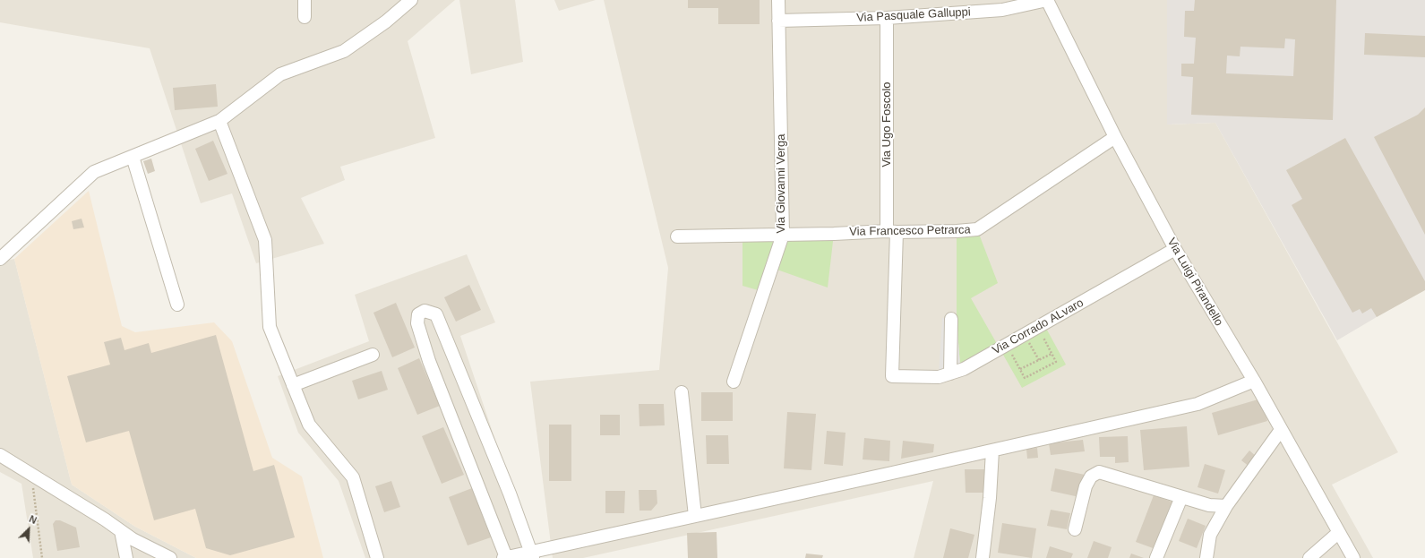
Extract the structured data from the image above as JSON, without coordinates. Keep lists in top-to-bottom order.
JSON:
{
  "streets": {
    "street": [
      "Via Pasquale Galluppi",
      "Via Ugo Foscolo",
      "Via Giovanni Verga",
      "Via Francesco Petrarca",
      "Via Luigi Pirandello",
      "Via Corrado ALvaro"
    ]
  },
  "crossings": [
    ["Via Pasquale Galluppi", "Via Ugo Foscolo"],
    ["Via Pasquale Galluppi", "Via Giovanni Verga"],
    ["Via Pasquale Galluppi", "Via Luigi Pirandello"],
    ["Via Ugo Foscolo", "Via Francesco Petrarca"],
    ["Via Ugo Foscolo", "Via Corrado ALvaro"],
    ["Via Giovanni Verga", "Via Francesco Petrarca"],
    ["Via Francesco Petrarca", "Via Luigi Pirandello"],
    ["Via Luigi Pirandello", "Via Corrado ALvaro"]
  ],
  "north": "top right"
}
